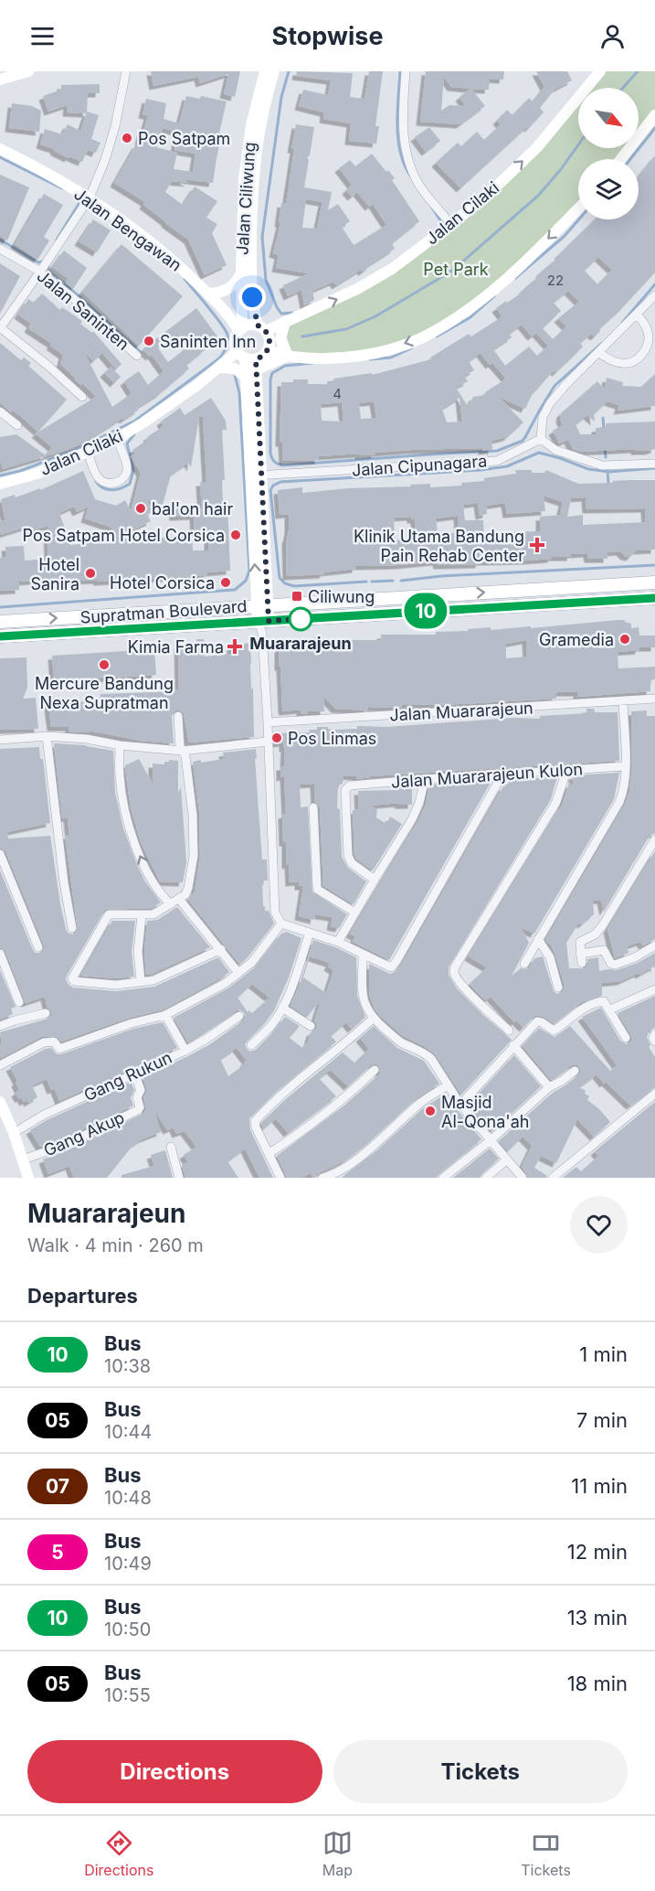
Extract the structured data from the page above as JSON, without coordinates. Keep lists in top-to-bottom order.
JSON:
{
  "streets": {
    "main road": ["Supratman Boulevard"],
    "street": [
      "Jalan Ciliwung",
      "Jalan Cilaki",
      "Jalan Bengawan",
      "Jalan Saninten",
      "Jalan Cipunagara",
      "Jalan Muararajeun",
      "Jalan Muararajeun Kulon",
      "Gang Rukun",
      "Gang Akup"
    ]
  },
  "crossings": [
    ["Jalan Ciliwung", "Jalan Cilaki"],
    ["Jalan Ciliwung", "Jalan Bengawan"],
    ["Jalan Cilaki", "Jalan Bengawan"],
    ["Gang Rukun", "Gang Akup"]
  ],
  "parks": ["Pet Park"],
  "places": {
    "other": [
      "Pos Satpam",
      "Saninten Inn",
      "bal'on hair",
      "Pos Satpam Hotel Corsica",
      "Hotel Sanira",
      "Hotel Corsica",
      "Muararajeun",
      "Gramedia",
      "Mercure Bandung Nexa Supratman",
      "Pos Linmas",
      "Masjid Al-Qona'ah"
    ],
    "health": ["Klinik Utama Bandung Pain Rehab Center", "Kimia Farma"],
    "transit": ["Ciliwung"]
  },
  "lines": ["bus line 10"],
  "house_numbers": ["22", "4"],
  "north": "bottom right",
  "page": {
    "header": "Stopwise",
    "on_map": "10",
    "heading": [
      ["Muararajeun", "Walk · 4 min · 260 m"],
      "Departures"
    ],
    "list": [
      {
        "mark": "10",
        "name": "Bus",
        "note": "10:38",
        "value": "1 min"
      },
      {
        "mark": "05",
        "name": "Bus",
        "note": "10:44",
        "value": "7 min"
      },
      {
        "mark": "07",
        "name": "Bus",
        "note": "10:48",
        "value": "11 min"
      },
      {
        "mark": "5",
        "name": "Bus",
        "note": "10:49",
        "value": "12 min"
      },
      {
        "mark": "10",
        "name": "Bus",
        "note": "10:50",
        "value": "13 min"
      },
      {
        "mark": "05",
        "name": "Bus",
        "note": "10:55",
        "value": "18 min"
      }
    ],
    "buttons": ["Directions", "Tickets"],
    "tabs": ["Directions", "Map", "Tickets"]
  }
}
